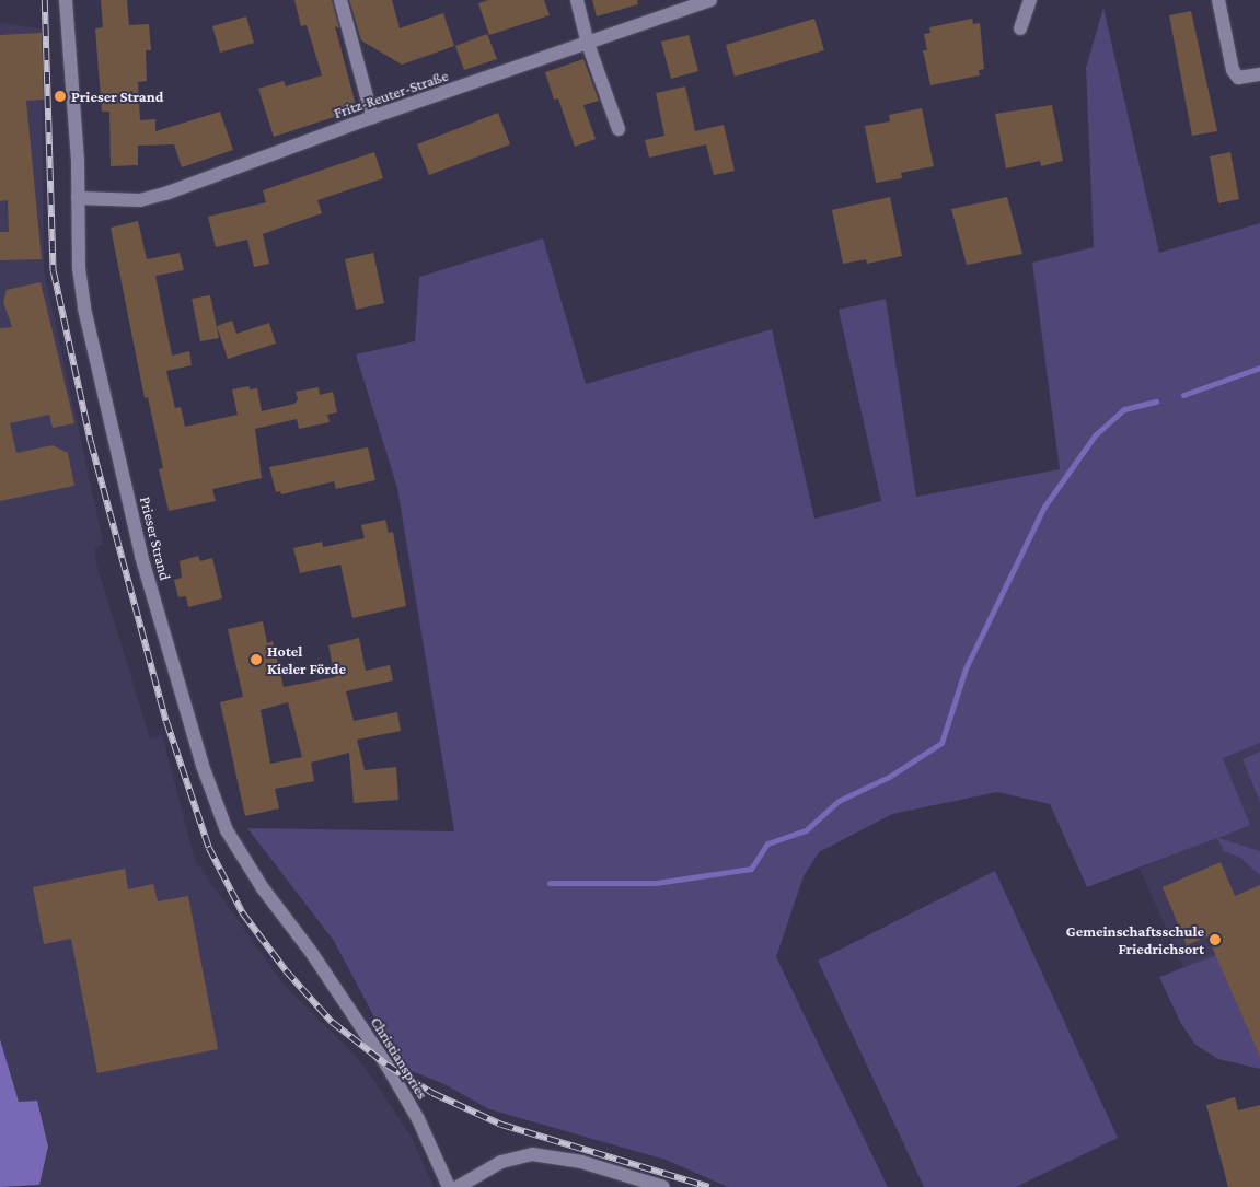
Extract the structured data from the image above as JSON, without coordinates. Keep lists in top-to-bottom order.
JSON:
{
  "streets": {
    "street": ["Fritz-Reuter-Straße", "Prieser Strand", "Christianspries"]
  },
  "crossings": [
    ["Fritz-Reuter-Straße", "Prieser Strand"],
    ["Prieser Strand", "Christianspries"]
  ],
  "places": ["Prieser Strand", "Hotel Kieler Förde", "Gemeinschaftsschule Friedrichsort"]
}
